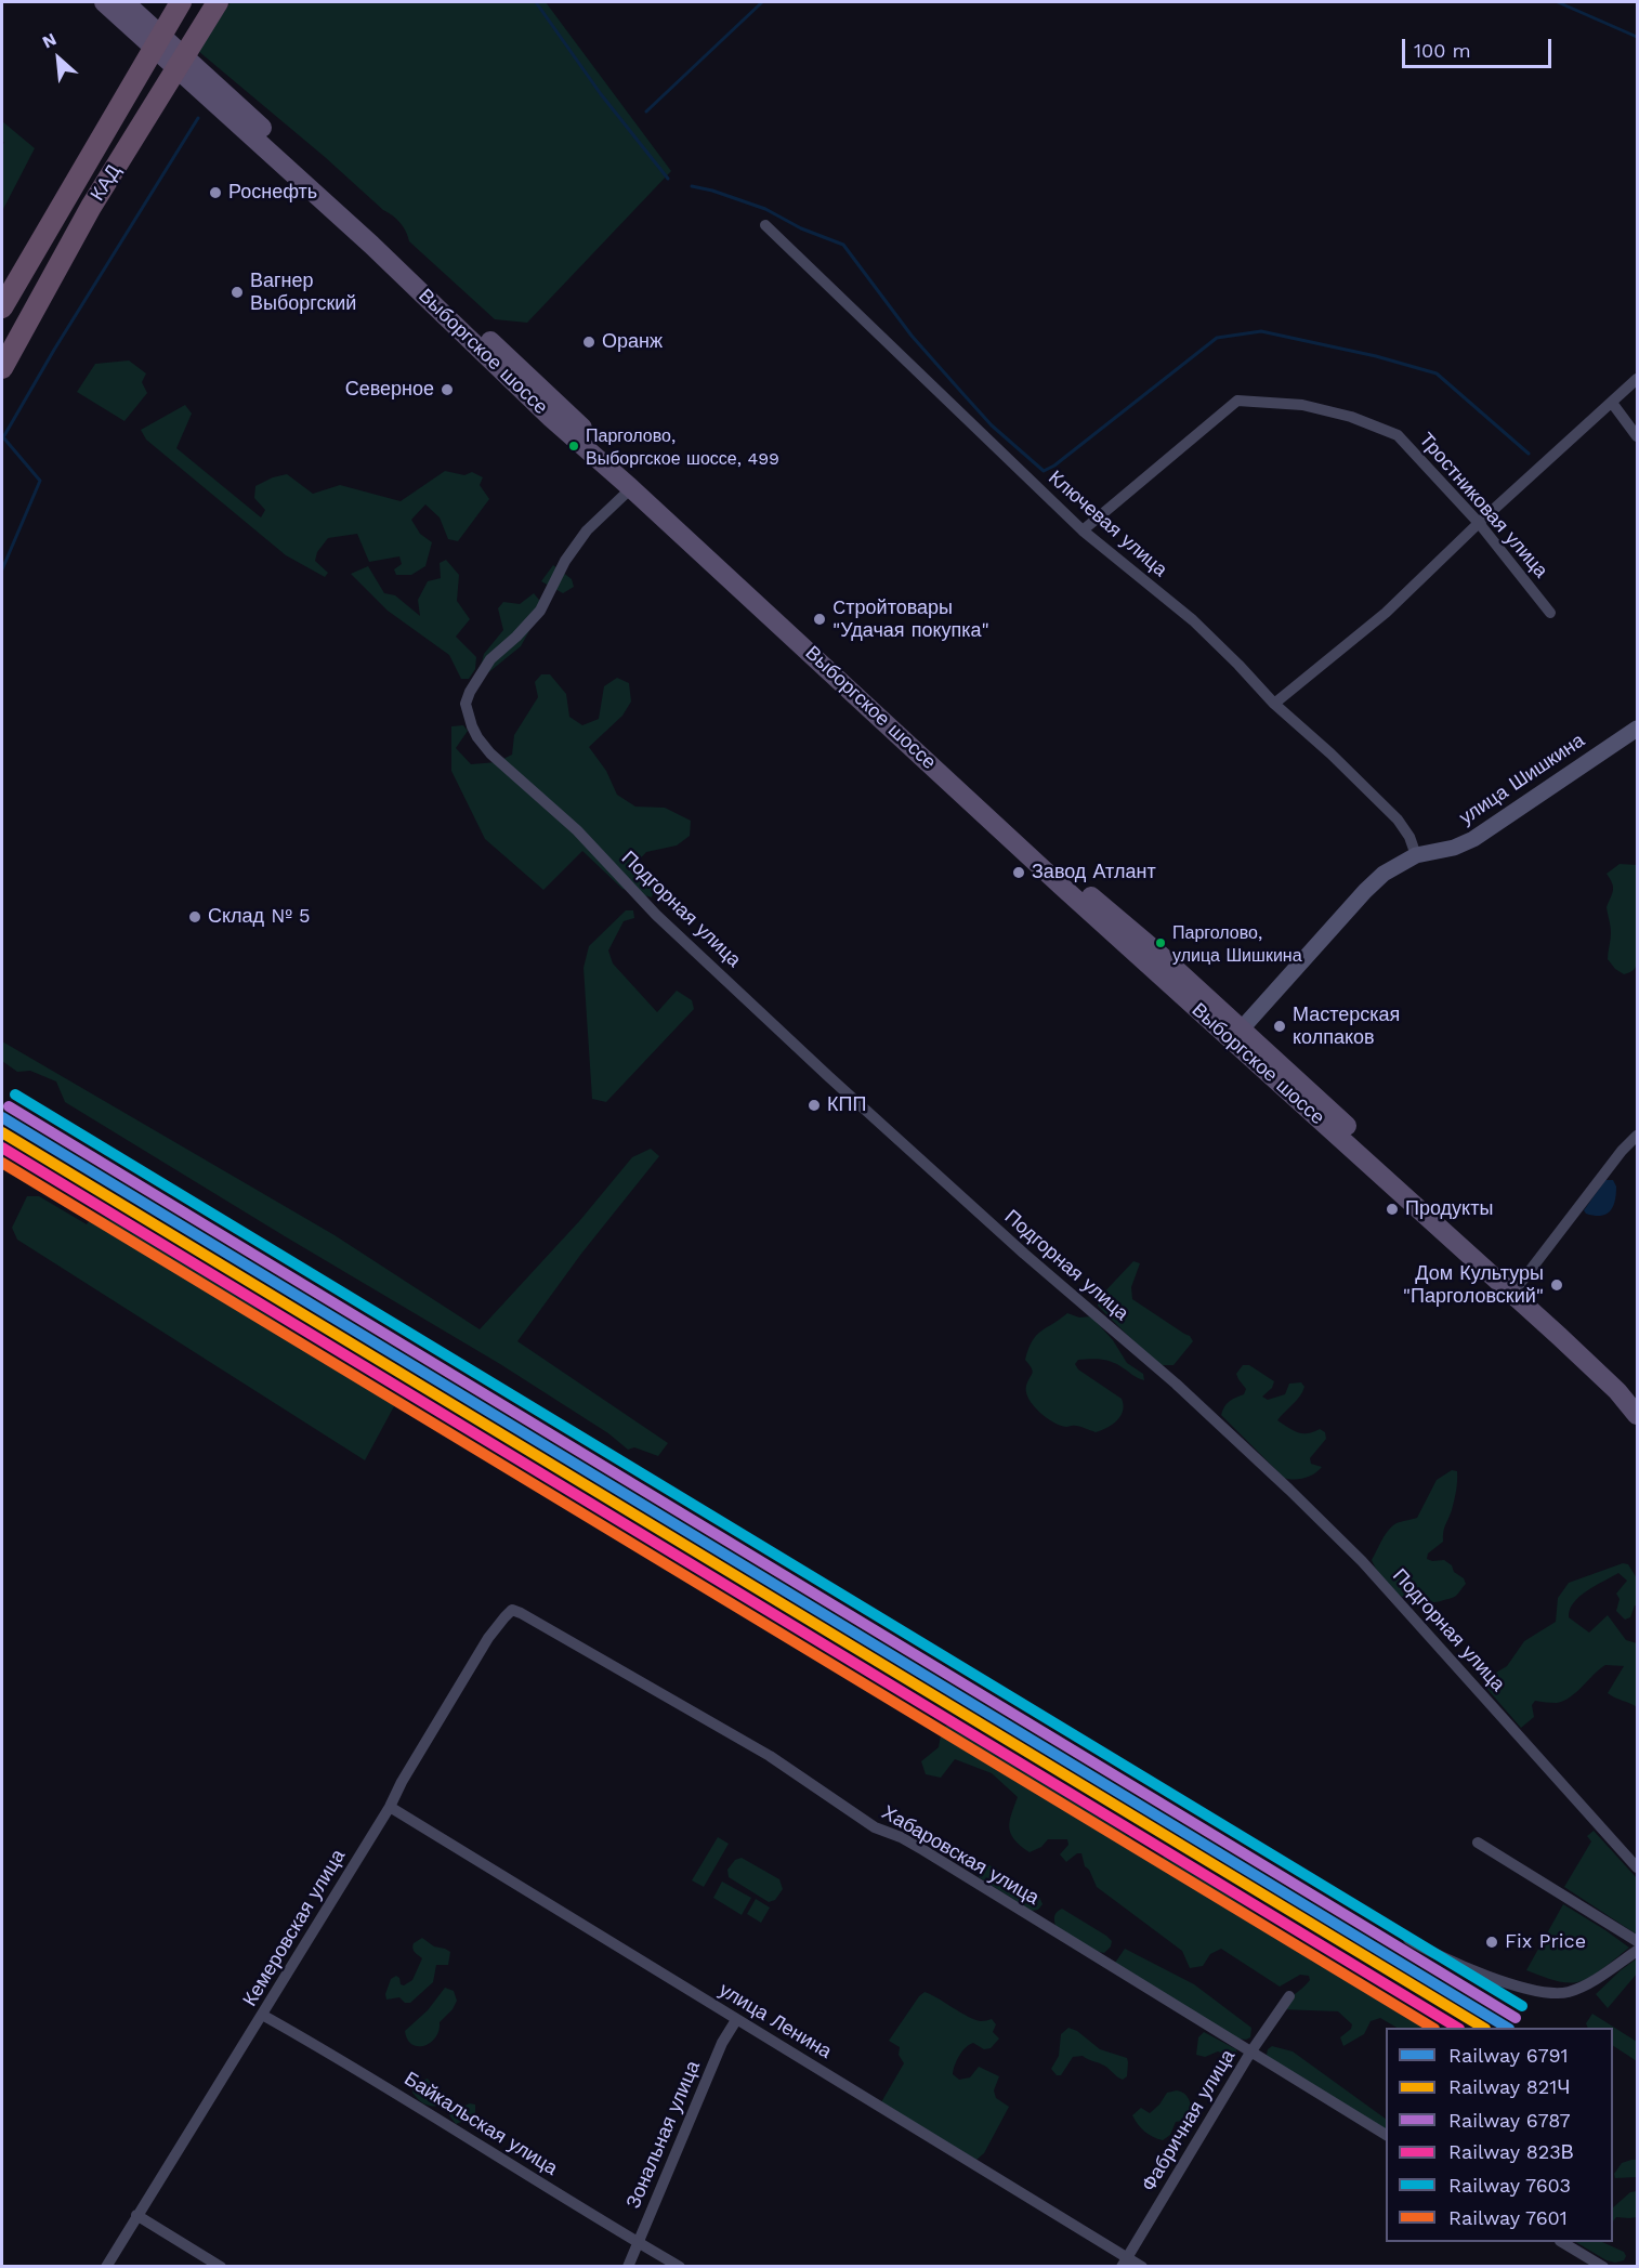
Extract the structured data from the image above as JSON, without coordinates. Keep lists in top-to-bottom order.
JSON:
{
  "streets": {
    "highway": ["КАД"],
    "main road": ["Выборгское шоссе"],
    "street": [
      "Тростниковая улица",
      "Ключевая улица",
      "улица Шишкина",
      "Подгорная улица",
      "Хабаровская улица",
      "Кемеровская улица",
      "улица Ленина",
      "Фабричная улица",
      "Байкальская улица",
      "Зональная улица"
    ]
  },
  "crossings": [
    ["Выборгское шоссе", "улица Шишкина"],
    ["Выборгское шоссе", "Подгорная улица"],
    ["Тростниковая улица", "Ключевая улица"],
    ["Ключевая улица", "улица Шишкина"],
    ["Хабаровская улица", "Кемеровская улица"],
    ["Хабаровская улица", "Фабричная улица"],
    ["Кемеровская улица", "улица Ленина"],
    ["Кемеровская улица", "Байкальская улица"],
    ["улица Ленина", "Фабричная улица"],
    ["улица Ленина", "Зональная улица"],
    ["Байкальская улица", "Зональная улица"]
  ],
  "places": [
    "Роснефть",
    "Вагнер Выборгский",
    "Оранж",
    "Северное",
    "Парголово, Выборгское шоссе, 499",
    "Cтройтовары \"Удачая покупка\"",
    "Завод Атлант",
    "Склад № 5",
    "Парголово, улица Шишкина",
    "Мастерская колпаков",
    "КПП",
    "Продукты",
    "Дом Культуры \"Парголовский\"",
    "Fix Price"
  ],
  "lines": [
    "rail line 7603",
    "rail line 6787",
    "rail line 6791",
    "rail line 821Ч",
    "rail line 823В",
    "rail line 7601"
  ],
  "legend": [
    "Railway 6791",
    "Railway 821Ч",
    "Railway 6787",
    "Railway 823В",
    "Railway 7603",
    "Railway 7601"
  ],
  "scale_bar": "100 m",
  "north": "top left"
}
